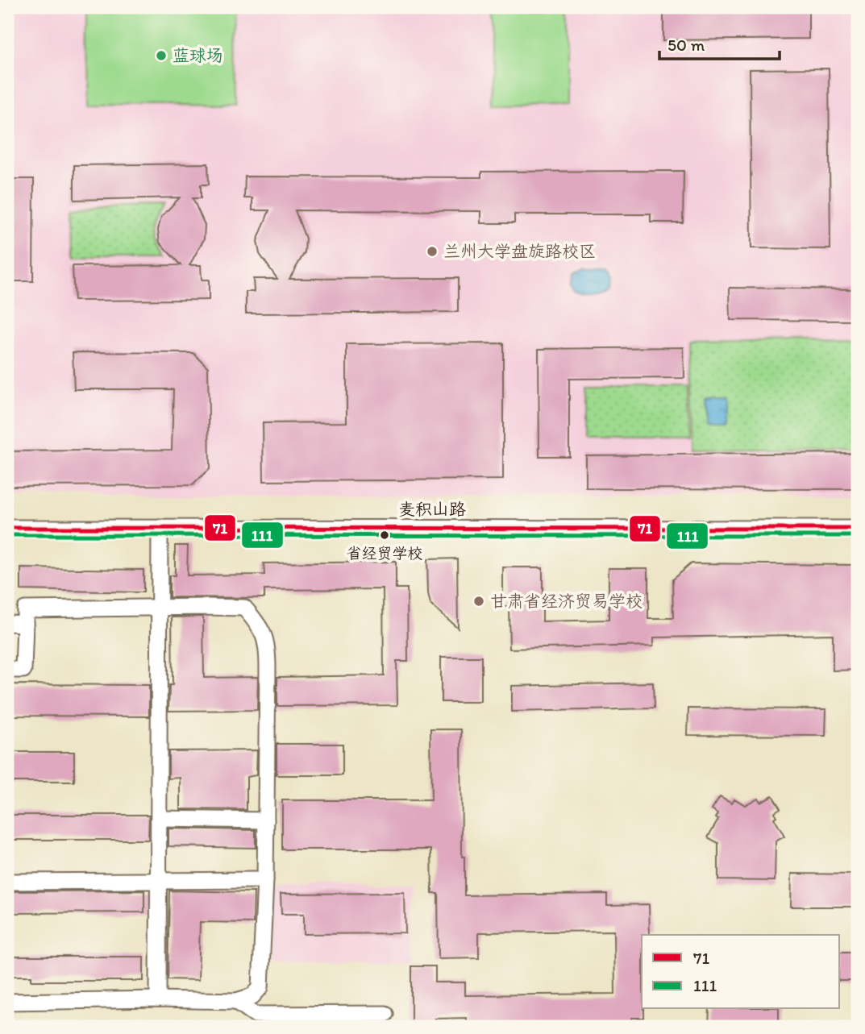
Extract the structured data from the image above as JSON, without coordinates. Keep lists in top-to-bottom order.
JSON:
{
  "streets": {
    "street": ["麦积山路"]
  },
  "places": [
    "蓝球场",
    "兰州大学盘旋路校区",
    "省经贸学校",
    "甘肃省经济贸易学校"
  ],
  "lines": ["transit line 71", "transit line 111"],
  "legend": ["71", "111"],
  "scale_bar": "50 m"
}
